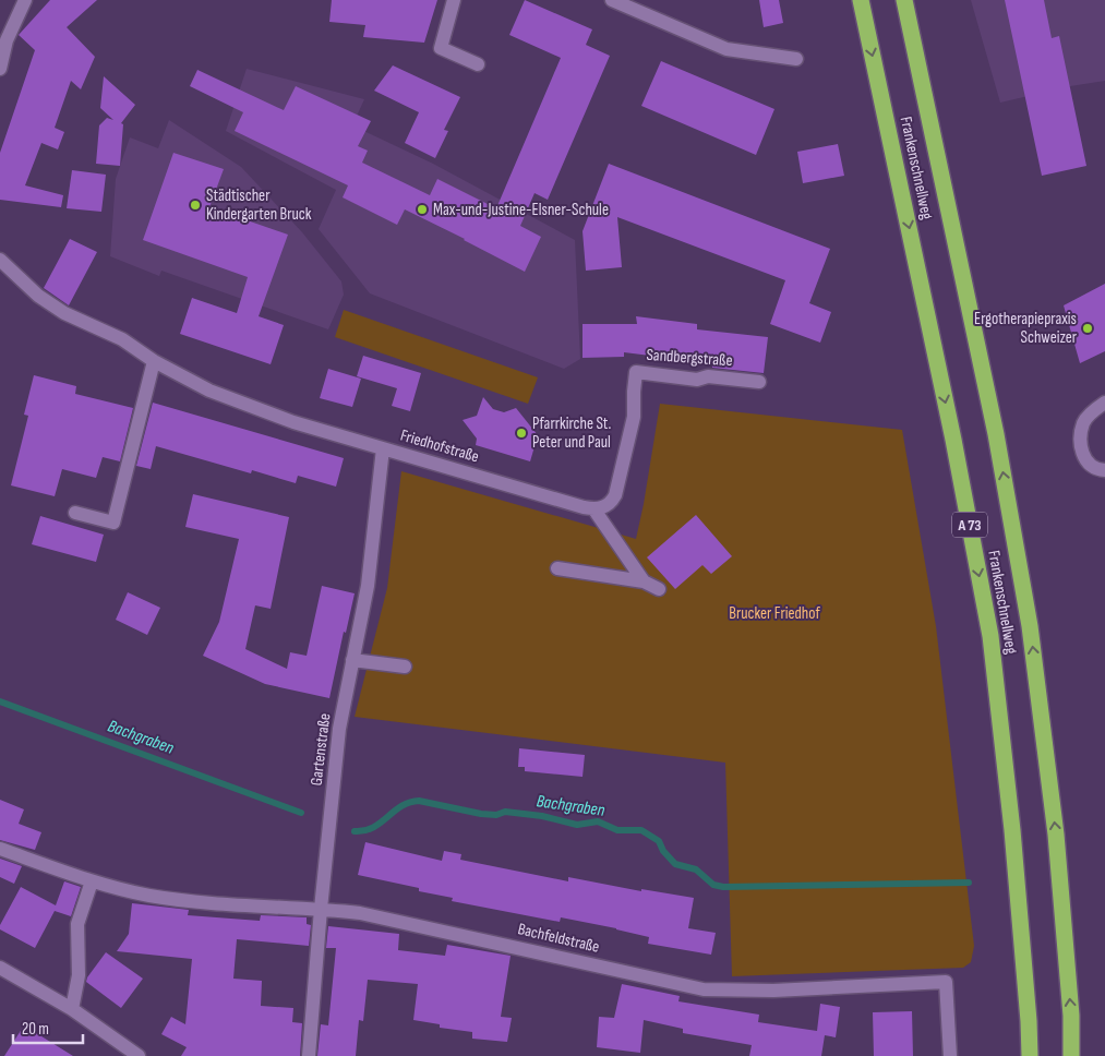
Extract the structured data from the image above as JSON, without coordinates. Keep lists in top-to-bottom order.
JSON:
{
  "streets": {
    "highway": ["Frankenschnellweg", "A 73"],
    "street": [
      "Sandbergstraße",
      "Friedhofstraße",
      "Gartenstraße",
      "Bachfeldstraße"
    ]
  },
  "crossings": [
    ["Sandbergstraße", "Friedhofstraße"],
    ["Friedhofstraße", "Gartenstraße"],
    ["Gartenstraße", "Bachfeldstraße"]
  ],
  "water": ["Bachgraben"],
  "parks": ["Brucker Friedhof"],
  "places": [
    "Städtischer Kindergarten Bruck",
    "Max-und-Justine-Elsner-Schule",
    "Ergotherapiepraxis Schweizer",
    "Pfarrkirche St. Peter und Paul"
  ],
  "scale_bar": "20 m"
}
